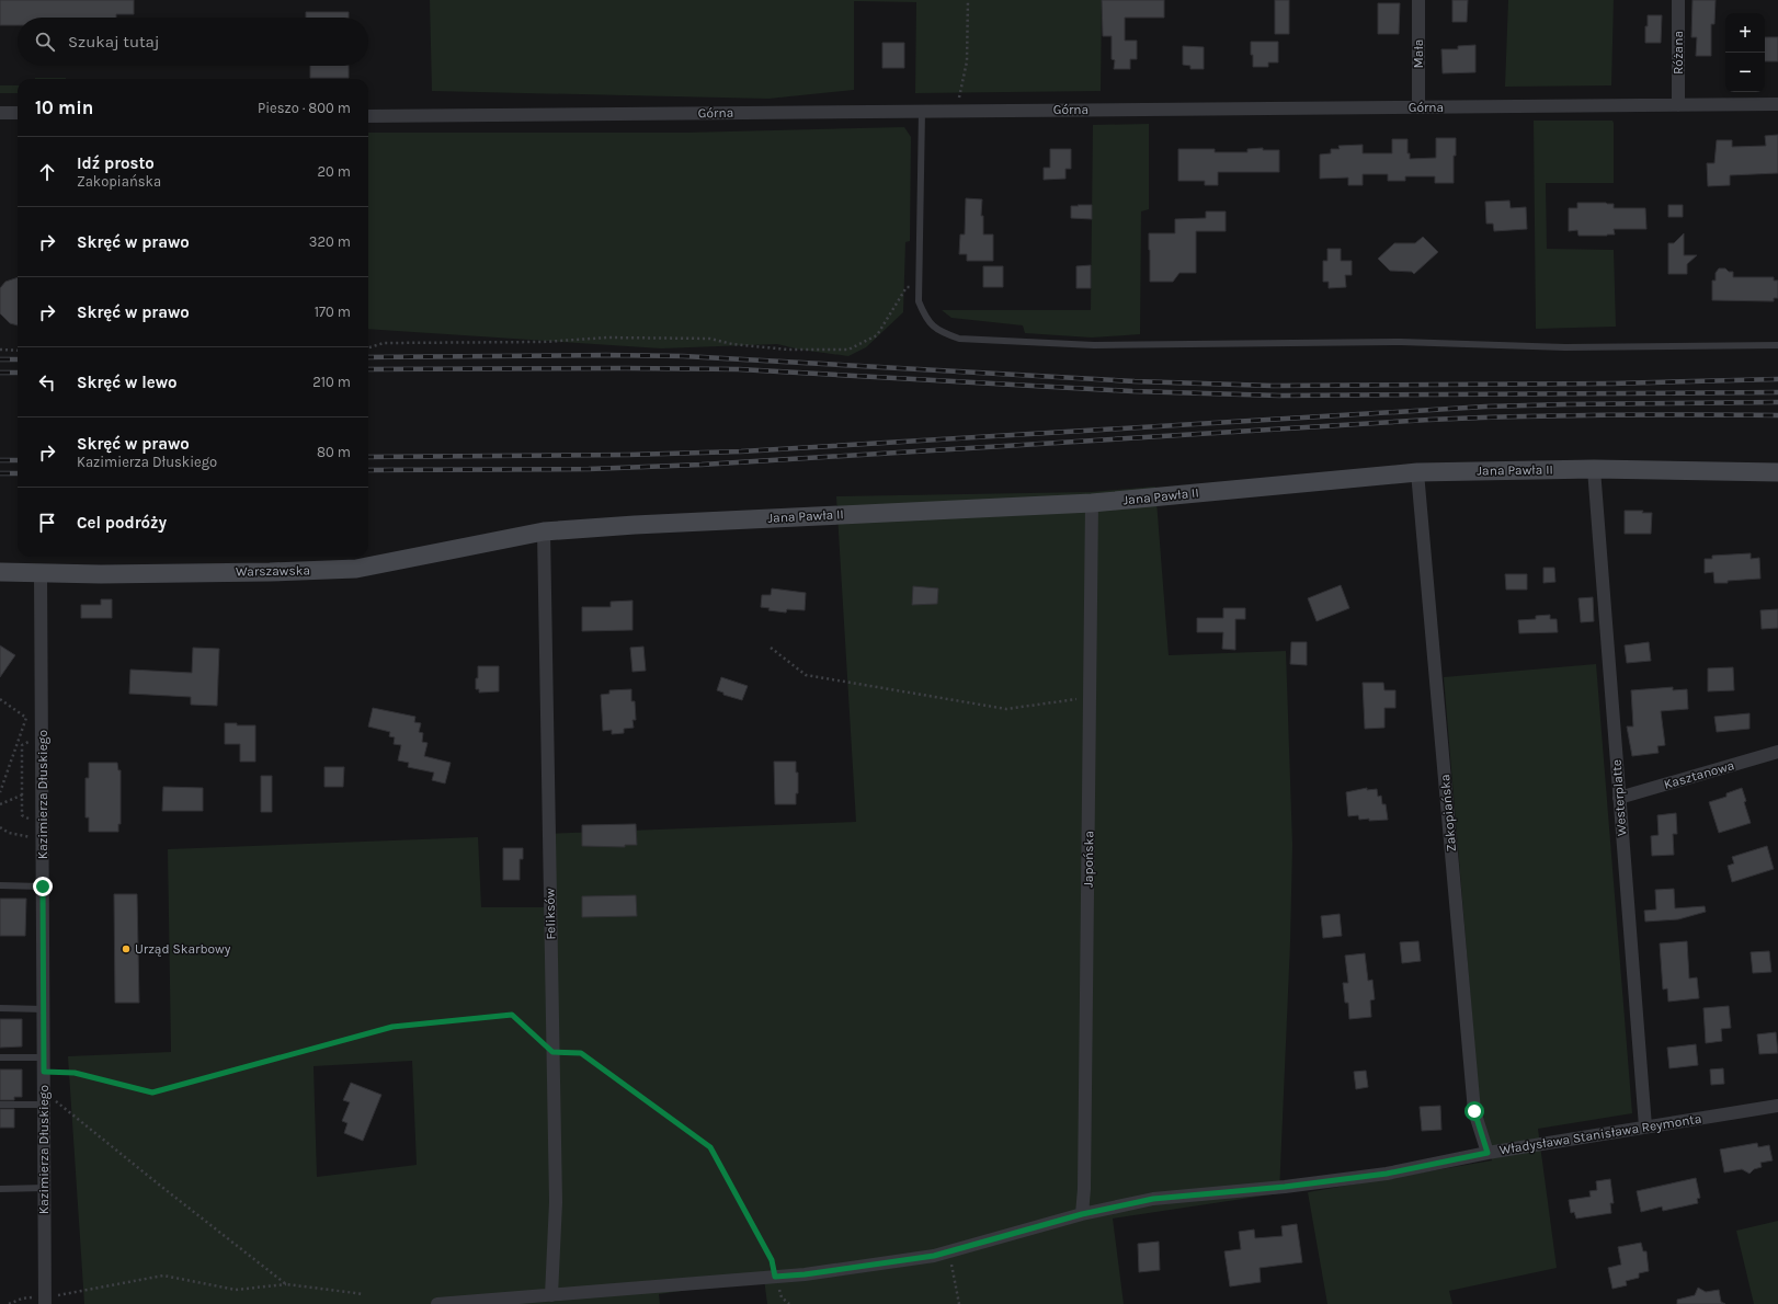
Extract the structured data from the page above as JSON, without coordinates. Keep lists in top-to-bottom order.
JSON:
{
  "streets": {
    "main road": ["Jana Pawła II", "Warszawska"],
    "street": [
      "Różana",
      "Mała",
      "Górna",
      "Kasztanowa",
      "Kazimierza Dłuskiego",
      "Westerplatte",
      "Zakopiańska",
      "Japońska",
      "Feliksów",
      "Władysława Stanisława Reymonta"
    ]
  },
  "crossings": [
    ["Różana", "Górna"],
    ["Mała", "Górna"],
    ["Jana Pawła II", "Warszawska"],
    ["Jana Pawła II", "Westerplatte"],
    ["Jana Pawła II", "Zakopiańska"],
    ["Jana Pawła II", "Japońska"],
    ["Jana Pawła II", "Feliksów"],
    ["Warszawska", "Kazimierza Dłuskiego"],
    ["Warszawska", "Feliksów"],
    ["Kasztanowa", "Westerplatte"],
    ["Westerplatte", "Władysława Stanisława Reymonta"],
    ["Zakopiańska", "Władysława Stanisława Reymonta"],
    ["Japońska", "Władysława Stanisława Reymonta"],
    ["Feliksów", "Władysława Stanisława Reymonta"]
  ],
  "places": ["Urząd Skarbowy"],
  "page": {
    "map_buttons": ["+", "−"],
    "search": "Szukaj tutaj",
    "heading": ["10 min", "Pieszo · 800 m"],
    "list": [
      ["Idź prosto", "Zakopiańska", "20 m"],
      ["Skręć w prawo", "320 m"],
      ["Skręć w prawo", "170 m"],
      ["Skręć w lewo", "210 m"],
      ["Skręć w prawo", "Kazimierza Dłuskiego", "80 m"],
      "Cel podróży"
    ]
  }
}
